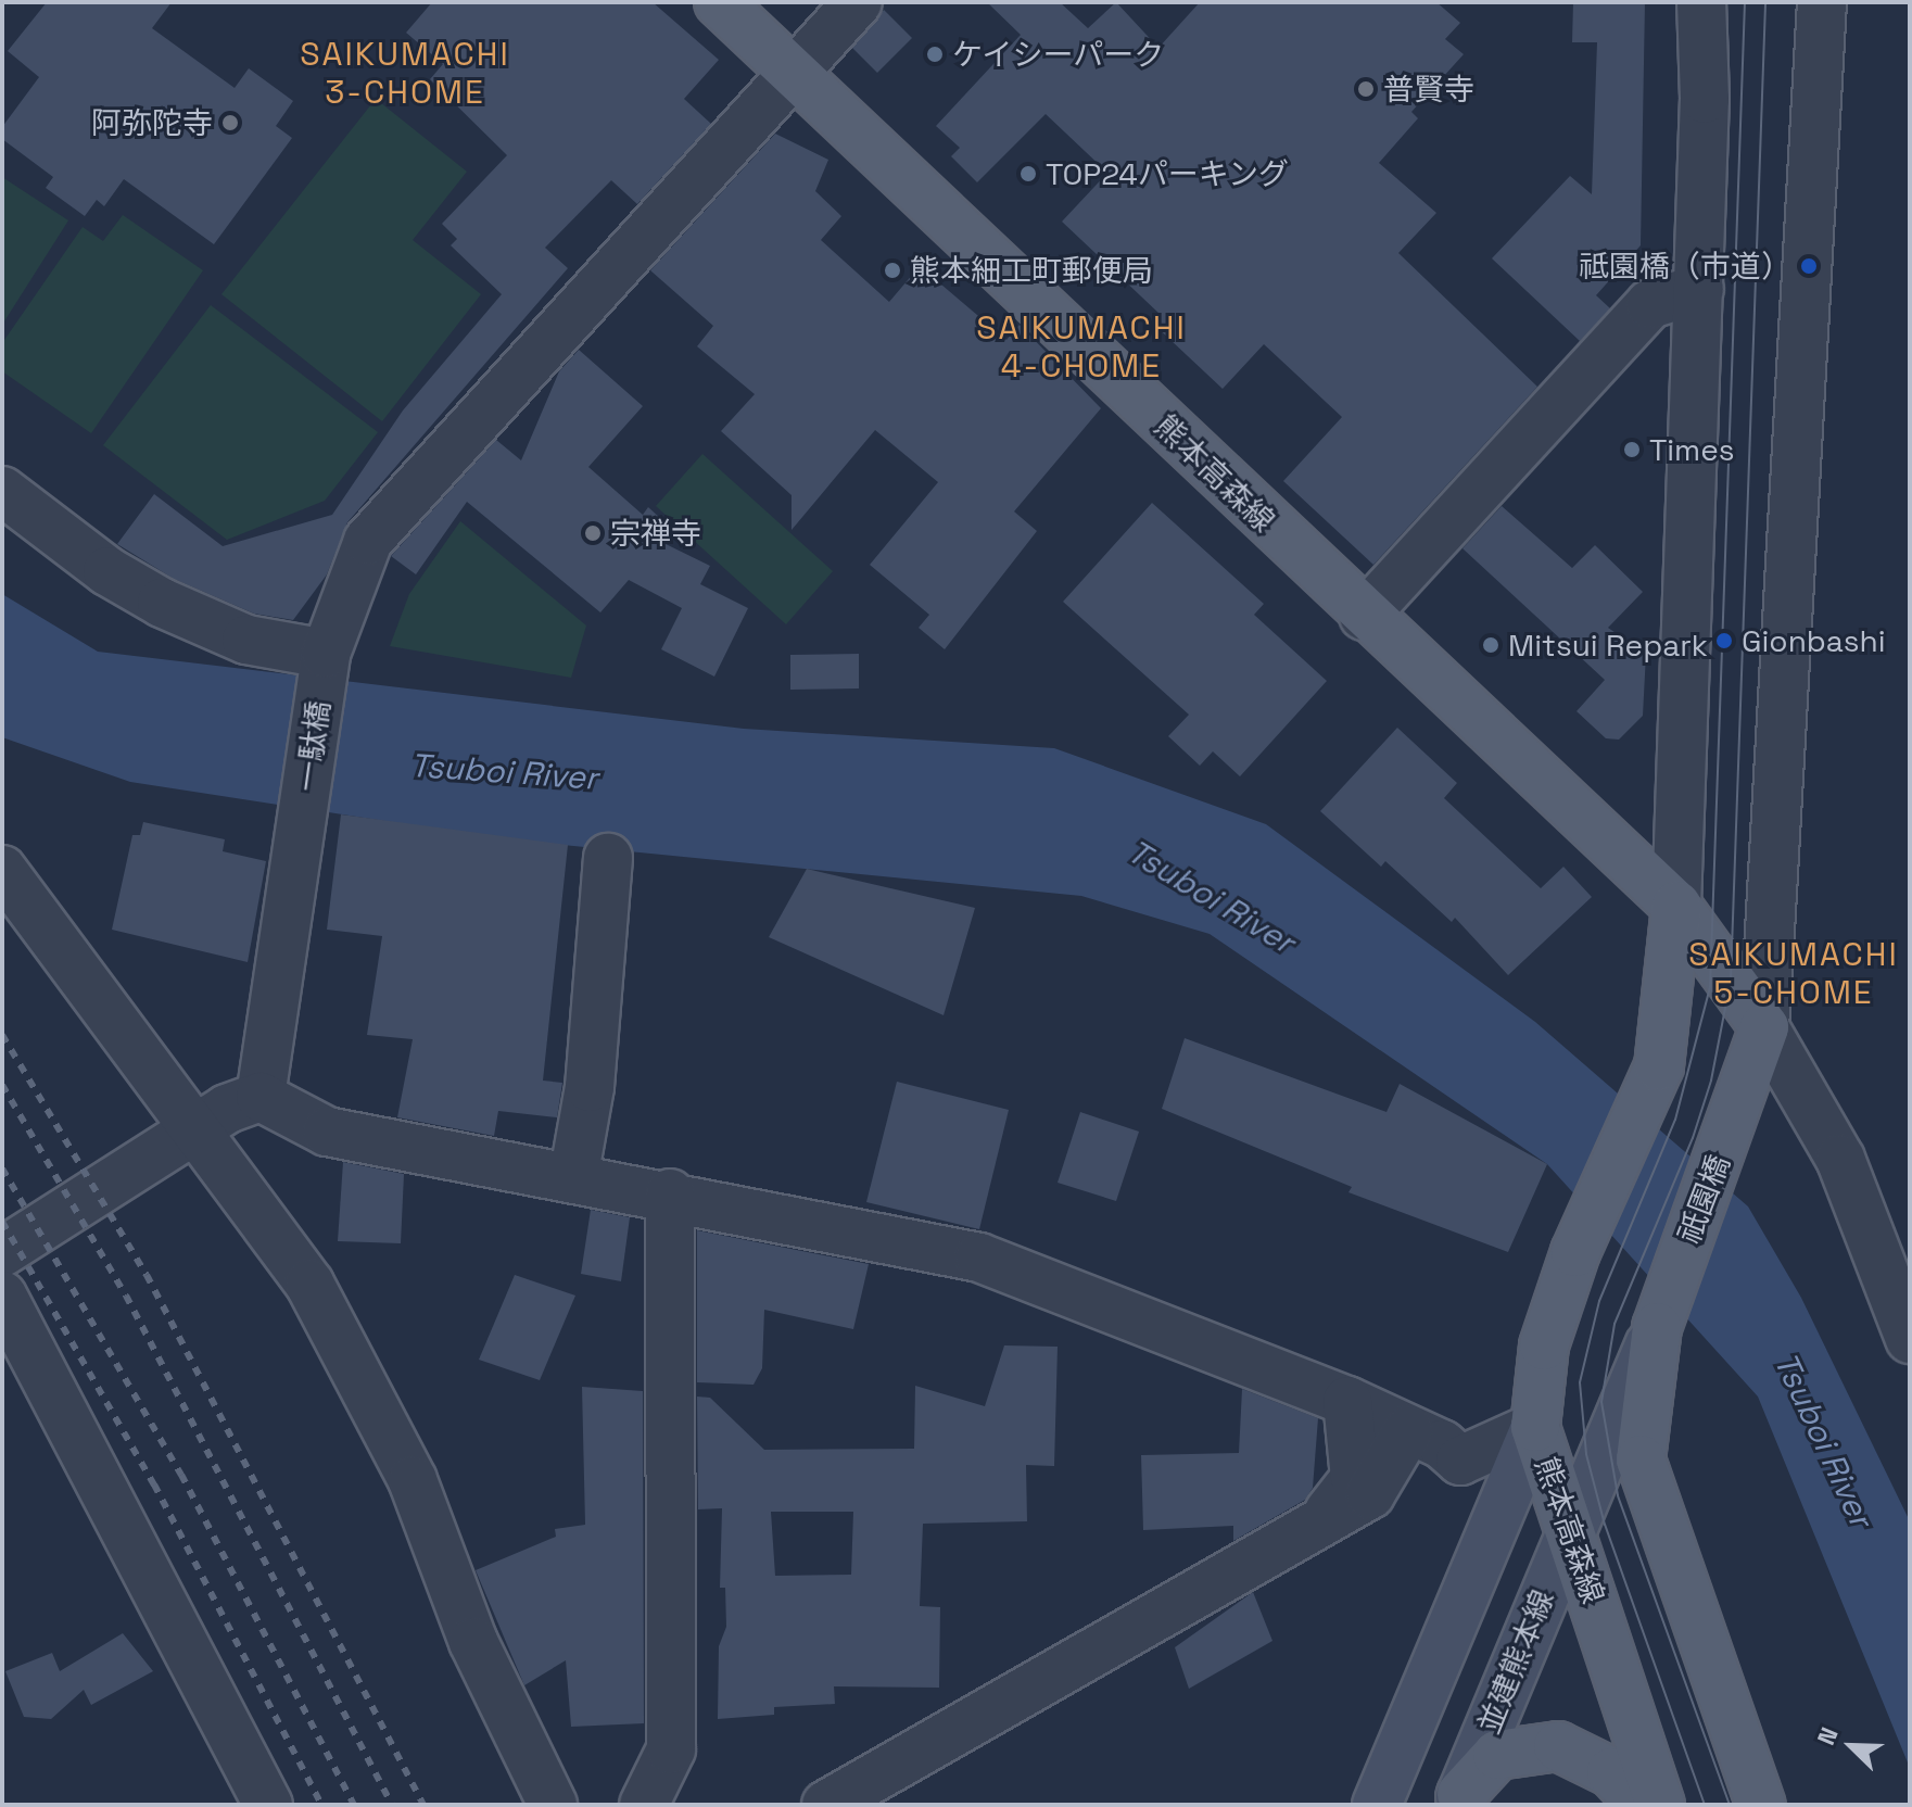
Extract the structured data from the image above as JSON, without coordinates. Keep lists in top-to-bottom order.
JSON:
{
  "streets": {
    "main road": ["熊本高森線", "祇園橋", "並建熊本線"],
    "street": ["一駄橋"]
  },
  "crossings": [
    ["熊本高森線", "一駄橋"],
    ["熊本高森線", "祇園橋"],
    ["熊本高森線", "並建熊本線"],
    ["祇園橋", "並建熊本線"]
  ],
  "districts": ["SAIKUMACHI 3-CHOME", "SAIKUMACHI 4-CHOME", "SAIKUMACHI 5-CHOME"],
  "water": ["Tsuboi River"],
  "places": [
    "ケイシーパーク",
    "普賢寺",
    "阿弥陀寺",
    "TOP24パーキング",
    "祗園橋（市道）",
    "熊本細工町郵便局",
    "Times",
    "宗禅寺",
    "Gionbashi",
    "Mitsui Repark"
  ],
  "north": "top left"
}
